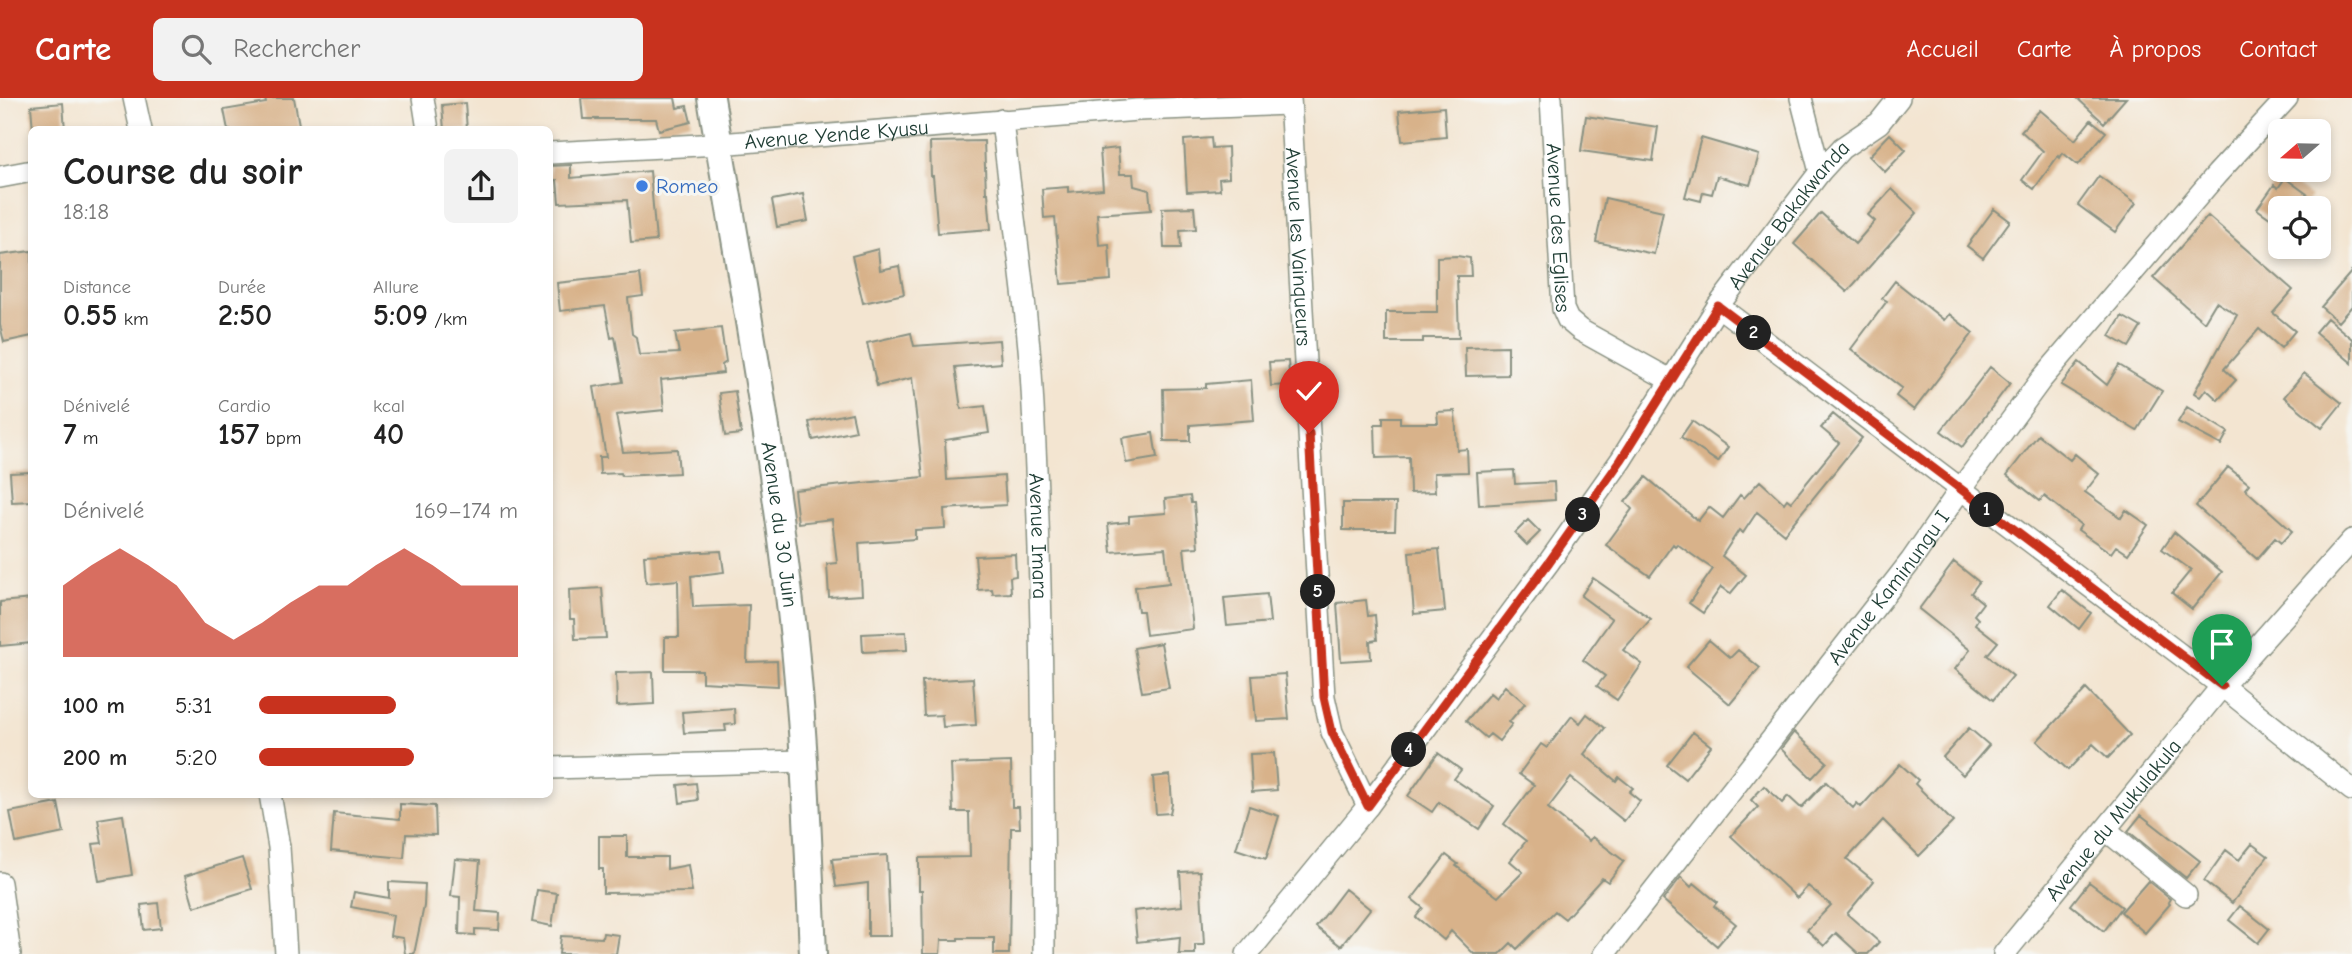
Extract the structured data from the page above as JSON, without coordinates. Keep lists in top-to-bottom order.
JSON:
{
  "streets": {
    "street": [
      "Avenue Yende Kyusu",
      "Avenue Bakakwanda",
      "Avenue des Eglises",
      "Avenue les Vainqueurs",
      "Avenue du 30 Juin",
      "Avenue Imara",
      "Avenue Kaminungu I",
      "Avenue du Mukulakula"
    ]
  },
  "crossings": [
    ["Avenue Yende Kyusu", "Avenue les Vainqueurs"],
    ["Avenue Yende Kyusu", "Avenue du 30 Juin"],
    ["Avenue Yende Kyusu", "Avenue Imara"],
    ["Avenue Bakakwanda", "Avenue des Eglises"],
    ["Avenue Bakakwanda", "Avenue les Vainqueurs"]
  ],
  "places": ["Romeo"],
  "north": "left",
  "page": {
    "header": "Carte",
    "search": "Rechercher",
    "nav": [
      "Accueil",
      "Carte",
      "À propos",
      "Contact"
    ],
    "heading": ["Course du soir", "18:18"],
    "stats": [
      ["Distance", "0.55 km"],
      ["Durée", "2:50"],
      ["Allure", "5:09 /km"],
      ["Dénivelé", "7 m"],
      ["Cardio", "157 bpm"],
      ["kcal", "40"]
    ],
    "pins": [
      "2",
      "1",
      "3",
      "5",
      "4"
    ],
    "chart": ["Dénivelé", "169–174 m"],
    "list": [
      {
        "name": "100 m",
        "note": "5:31"
      },
      {
        "name": "200 m",
        "note": "5:20"
      }
    ]
  }
}
